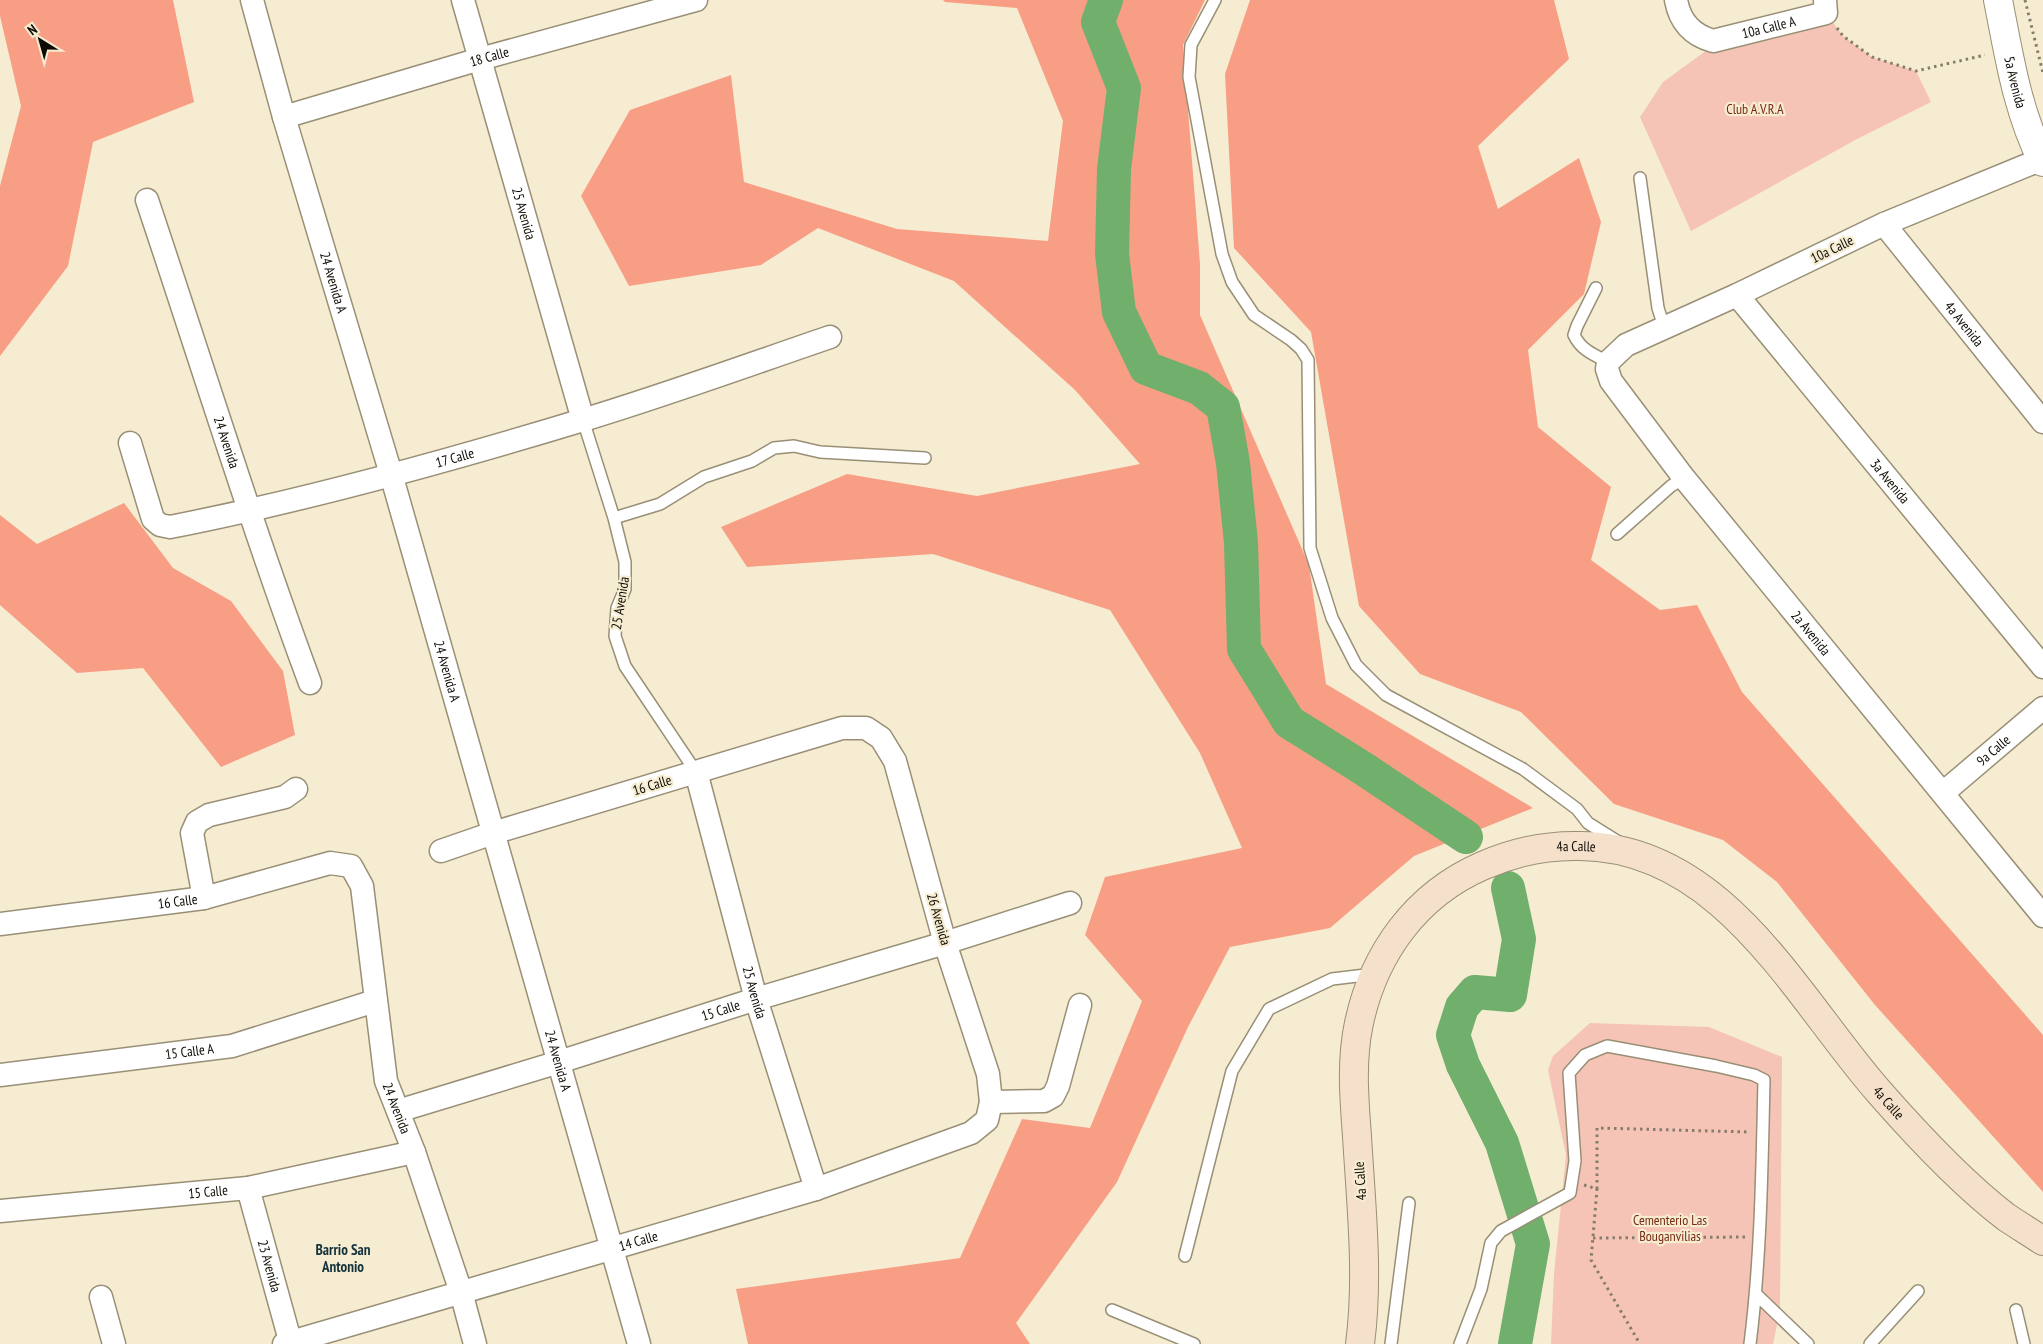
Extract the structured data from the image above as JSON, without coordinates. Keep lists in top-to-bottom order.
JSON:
{
  "streets": {
    "main road": ["4a Calle"],
    "street": [
      "10a Calle A",
      "18 Calle",
      "5a Avenida",
      "25 Avenida",
      "10a Calle",
      "24 Avenida A",
      "4a Avenida",
      "24 Avenida",
      "17 Calle",
      "3a Avenida",
      "2a Avenida",
      "9a Calle",
      "16 Calle",
      "26 Avenida",
      "15 Calle",
      "15 Calle A",
      "14 Calle",
      "23 Avenida"
    ]
  },
  "crossings": [
    ["18 Calle", "25 Avenida"],
    ["18 Calle", "24 Avenida A"],
    ["5a Avenida", "10a Calle"],
    ["25 Avenida", "17 Calle"],
    ["25 Avenida", "16 Calle"],
    ["25 Avenida", "15 Calle"],
    ["25 Avenida", "14 Calle"],
    ["10a Calle", "4a Avenida"],
    ["10a Calle", "3a Avenida"],
    ["10a Calle", "2a Avenida"],
    ["24 Avenida A", "17 Calle"],
    ["24 Avenida A", "16 Calle"],
    ["24 Avenida A", "15 Calle"],
    ["24 Avenida A", "14 Calle"],
    ["24 Avenida", "17 Calle"],
    ["24 Avenida", "16 Calle"],
    ["24 Avenida", "15 Calle"],
    ["24 Avenida", "15 Calle A"],
    ["24 Avenida", "14 Calle"],
    ["2a Avenida", "9a Calle"],
    ["16 Calle", "26 Avenida"],
    ["26 Avenida", "15 Calle"],
    ["26 Avenida", "14 Calle"],
    ["15 Calle", "23 Avenida"],
    ["14 Calle", "23 Avenida"]
  ],
  "districts": ["Barrio San Antonio"],
  "parks": ["Club A.V.R.A", "Cementerio Las Bouganvilias"],
  "north": "top left"
}
